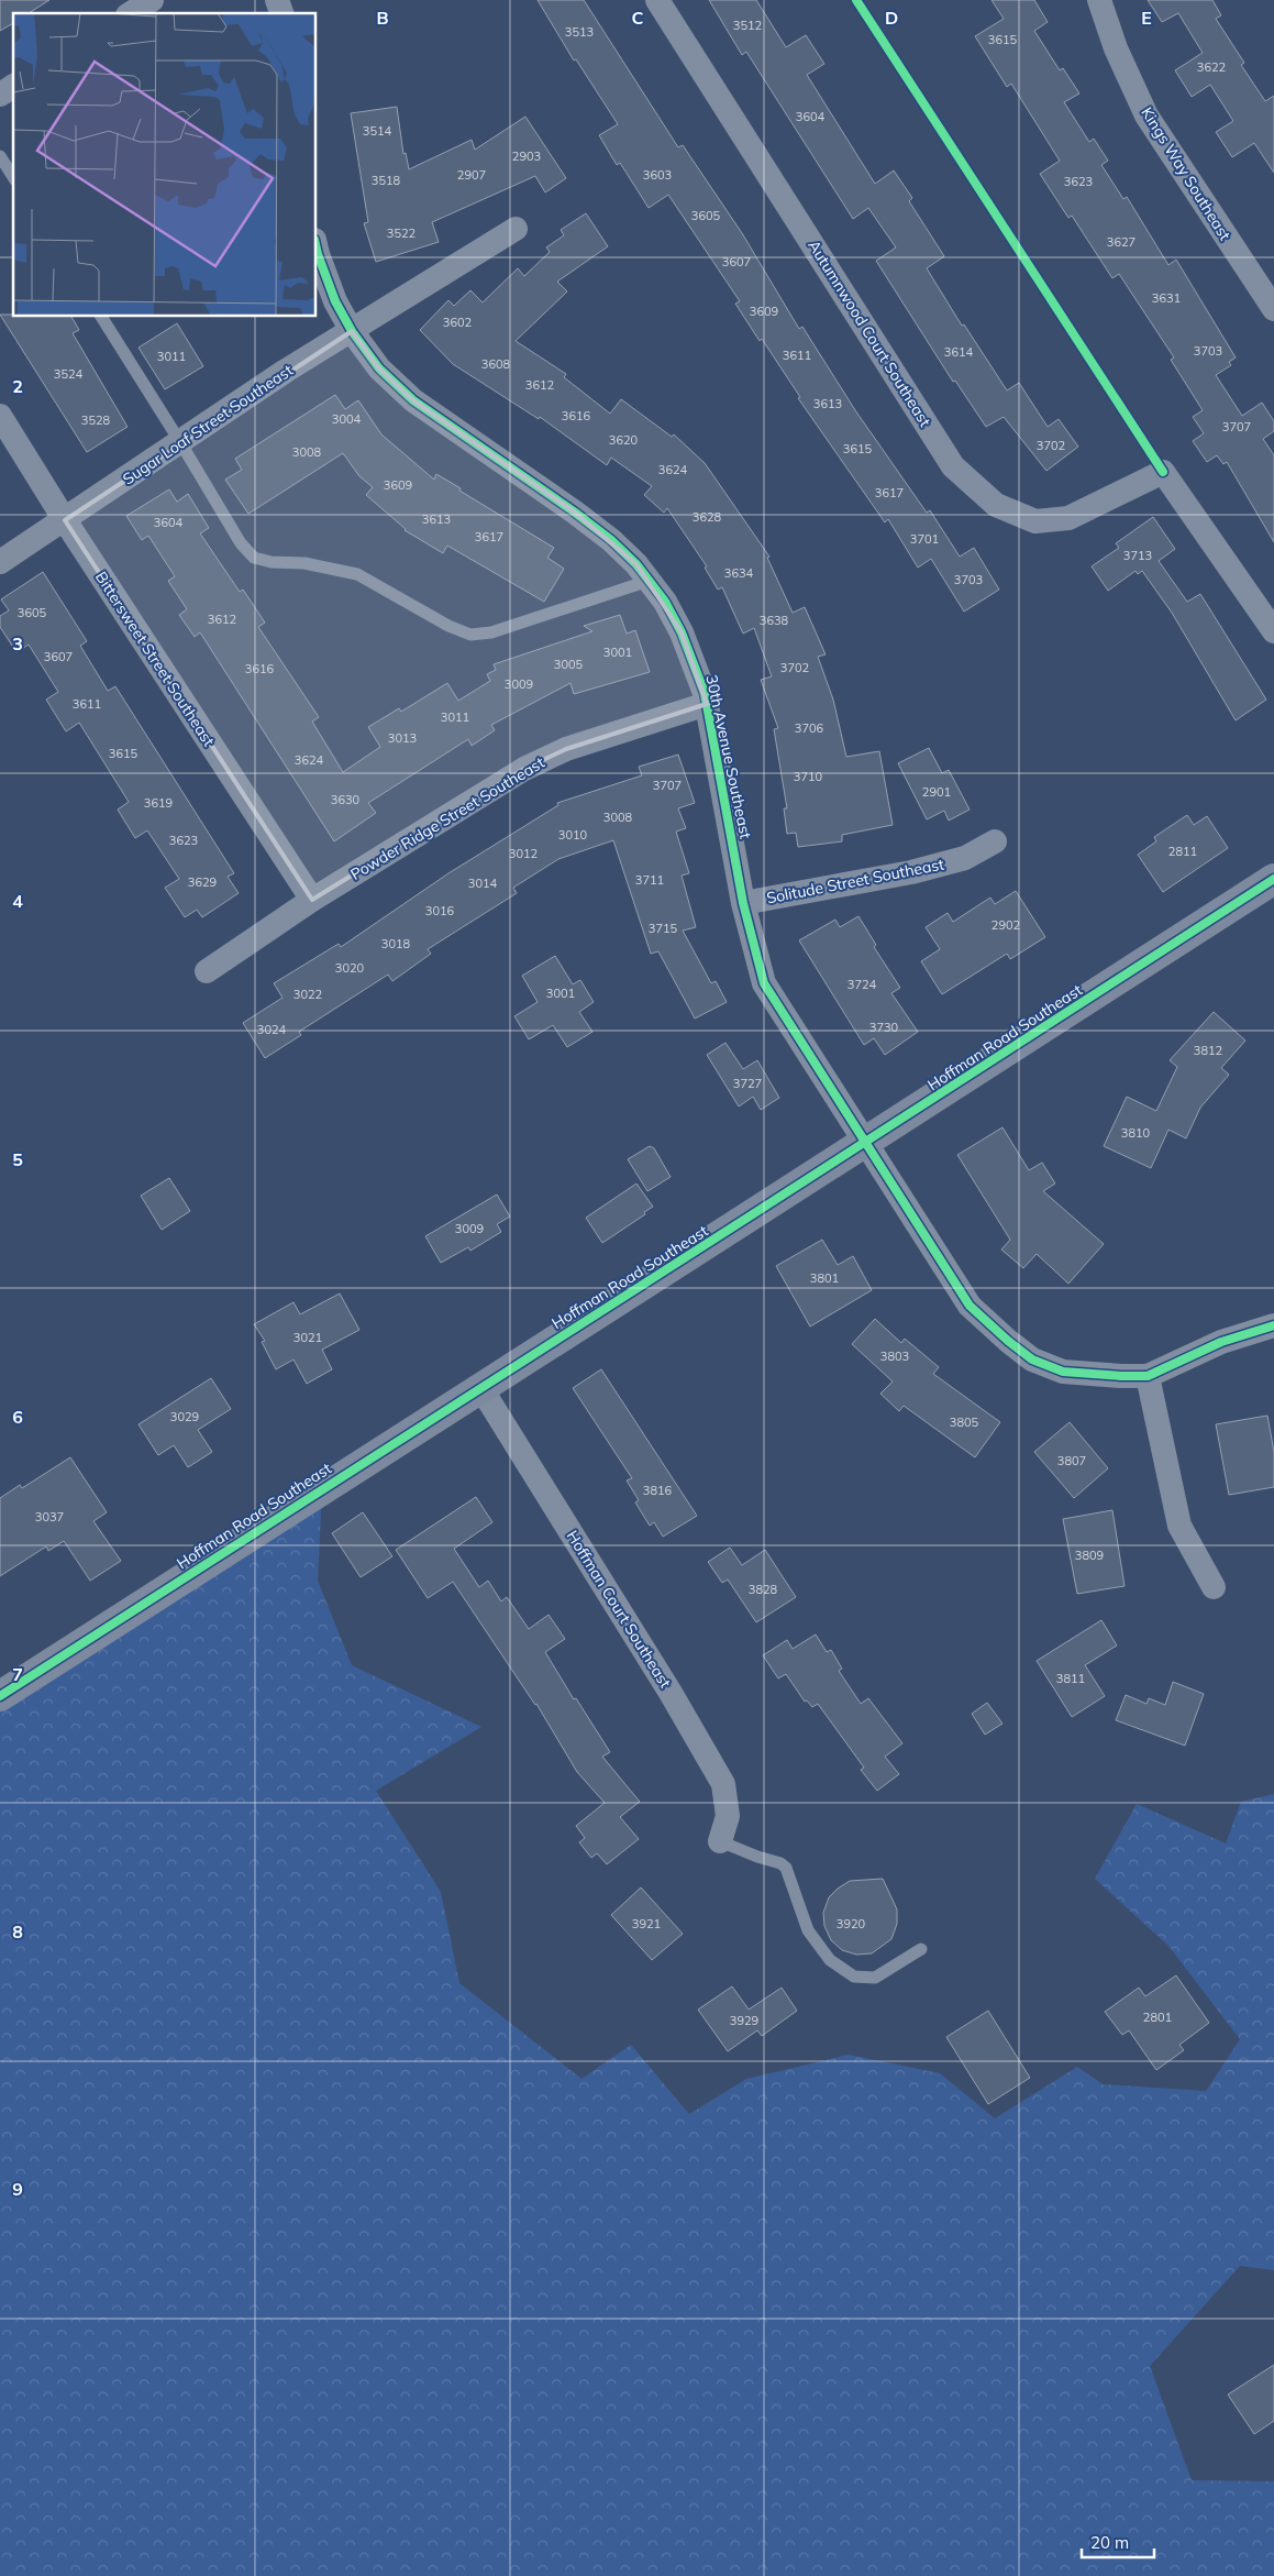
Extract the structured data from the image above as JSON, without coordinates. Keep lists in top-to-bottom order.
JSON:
{
  "streets": {
    "street": [
      "Kings Way Southeast",
      "Autumnwood Court Southeast",
      "Sugar Loaf Street Southeast",
      "Bittersweet Street Southeast",
      "30th Avenue Southeast",
      "Powder Ridge Street Southeast",
      "Solitude Street Southeast",
      "Hoffman Road Southeast",
      "Hoffman Court Southeast"
    ]
  },
  "crossings": [
    ["Sugar Loaf Street Southeast", "Bittersweet Street Southeast"],
    ["Sugar Loaf Street Southeast", "30th Avenue Southeast"],
    ["Bittersweet Street Southeast", "Powder Ridge Street Southeast"],
    ["30th Avenue Southeast", "Powder Ridge Street Southeast"],
    ["30th Avenue Southeast", "Solitude Street Southeast"],
    ["30th Avenue Southeast", "Hoffman Road Southeast"],
    ["Hoffman Road Southeast", "Hoffman Court Southeast"]
  ],
  "house_numbers": [
    "3512",
    "3513",
    "3615",
    "3622",
    "3604",
    "3514",
    "2903",
    "2907",
    "3603",
    "3518",
    "3623",
    "3605",
    "3522",
    "3627",
    "3607",
    "3631",
    "3609",
    "3602",
    "3703",
    "3614",
    "3611",
    "3011",
    "3608",
    "3524",
    "3612",
    "3613",
    "3616",
    "3004",
    "3528",
    "3707",
    "3620",
    "3702",
    "3615",
    "3008",
    "3624",
    "3609",
    "3617",
    "3628",
    "3613",
    "3604",
    "3617",
    "3701",
    "3713",
    "3634",
    "3703",
    "3605",
    "3612",
    "3638",
    "3001",
    "3607",
    "3005",
    "3702",
    "3616",
    "3009",
    "3611",
    "3011",
    "3706",
    "3013",
    "3615",
    "3624",
    "3710",
    "3707",
    "2901",
    "3630",
    "3619",
    "3008",
    "3010",
    "3623",
    "2811",
    "3012",
    "3711",
    "3629",
    "3014",
    "3016",
    "2902",
    "3715",
    "3018",
    "3020",
    "3724",
    "3001",
    "3022",
    "3730",
    "3024",
    "3812",
    "3727",
    "3810",
    "3009",
    "3801",
    "3021",
    "3803",
    "3029",
    "3805",
    "3807",
    "3816",
    "3037",
    "3809",
    "3828",
    "3811",
    "3921",
    "3920",
    "2801",
    "3929"
  ],
  "scale_bar": "20 m",
  "grid": {
    "columns": [
      "B",
      "C",
      "D",
      "E"
    ],
    "rows": [
      "2",
      "3",
      "4",
      "5",
      "6",
      "7",
      "8",
      "9"
    ]
  }
}
